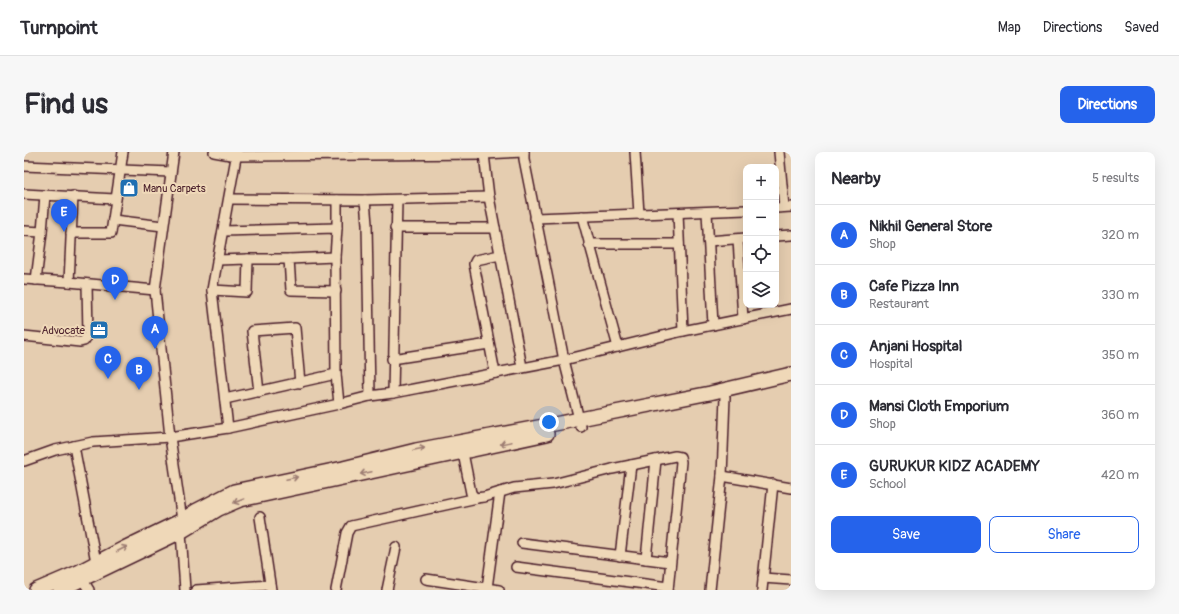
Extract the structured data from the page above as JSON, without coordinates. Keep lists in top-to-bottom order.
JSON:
{
  "places": {
    "shop": ["Manu Carpets"],
    "office": ["Advocate"]
  },
  "page": {
    "header": "Turnpoint",
    "nav": ["Map", "Directions", "Saved"],
    "buttons": [
      "Directions",
      ["Save", "Share"]
    ],
    "title": "Find us",
    "heading": ["Nearby", "5 results"],
    "map_buttons": ["+", "−"],
    "pins": [
      "E",
      "D",
      "A",
      "C",
      "B"
    ],
    "list": [
      {
        "mark": "A",
        "name": "Nikhil General Store",
        "note": "Shop",
        "value": "320 m"
      },
      {
        "mark": "B",
        "name": "Cafe Pizza Inn",
        "note": "Restaurant",
        "value": "330 m"
      },
      {
        "mark": "C",
        "name": "Anjani Hospital",
        "note": "Hospital",
        "value": "350 m"
      },
      {
        "mark": "D",
        "name": "Mansi Cloth Emporium",
        "note": "Shop",
        "value": "360 m"
      },
      {
        "mark": "E",
        "name": "GURUKUR KIDZ ACADEMY",
        "note": "School",
        "value": "420 m"
      }
    ]
  }
}
